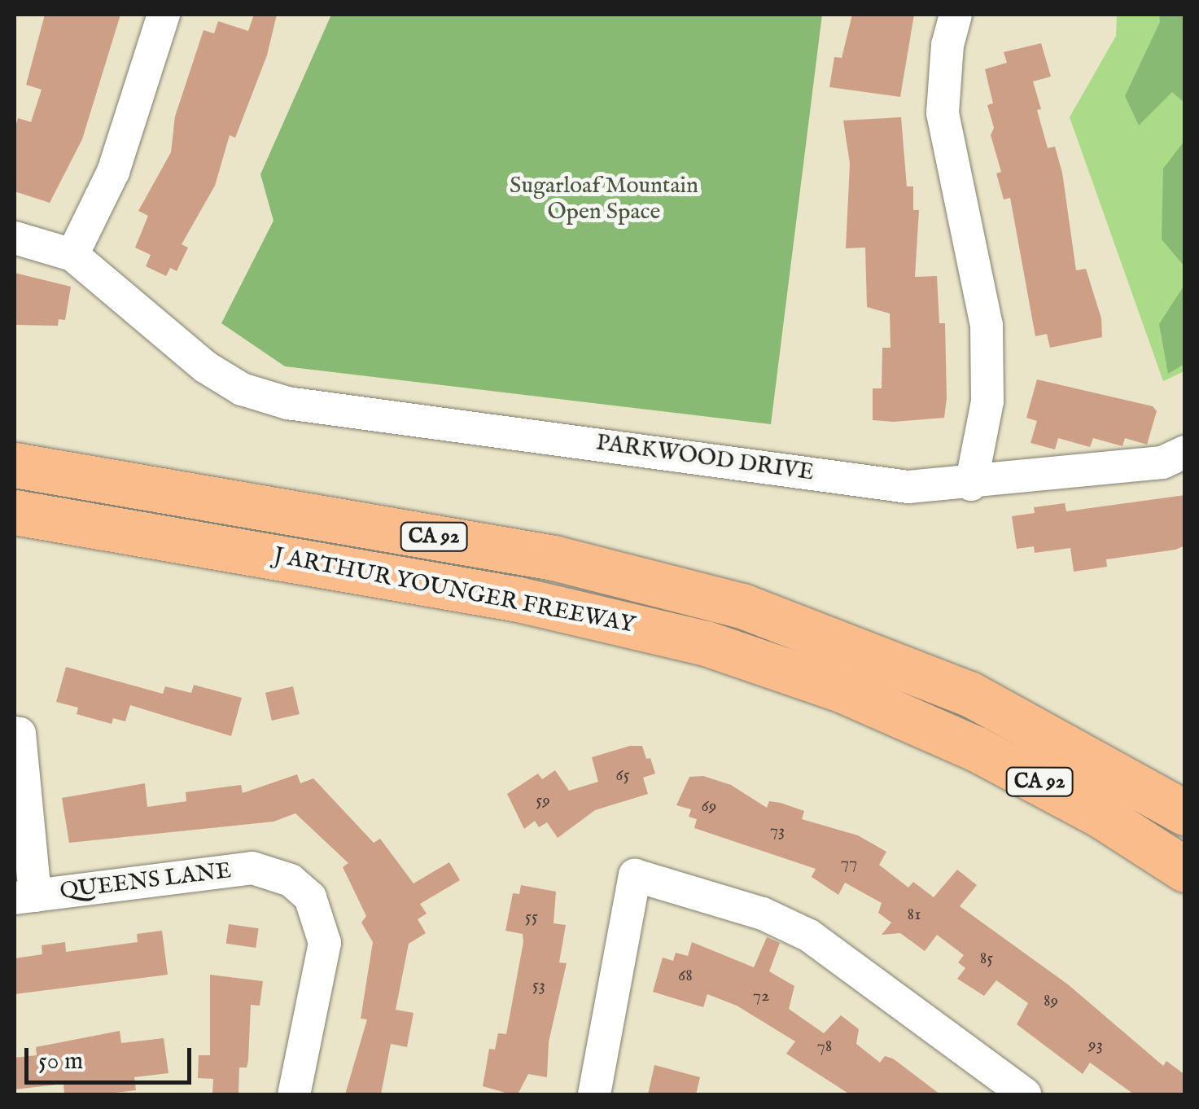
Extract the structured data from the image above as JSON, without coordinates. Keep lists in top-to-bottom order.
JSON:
{
  "streets": {
    "highway": ["CA 92", "J ARTHUR YOUNGER FREEWAY"],
    "street": ["PARKWOOD DRIVE", "QUEENS LANE"]
  },
  "parks": ["Sugarloaf Mountain Open Space"],
  "house_numbers": [
    "65",
    "59",
    "69",
    "73",
    "77",
    "81",
    "55",
    "85",
    "68",
    "53",
    "72",
    "89",
    "93",
    "78"
  ],
  "scale_bar": "50 m"
}
